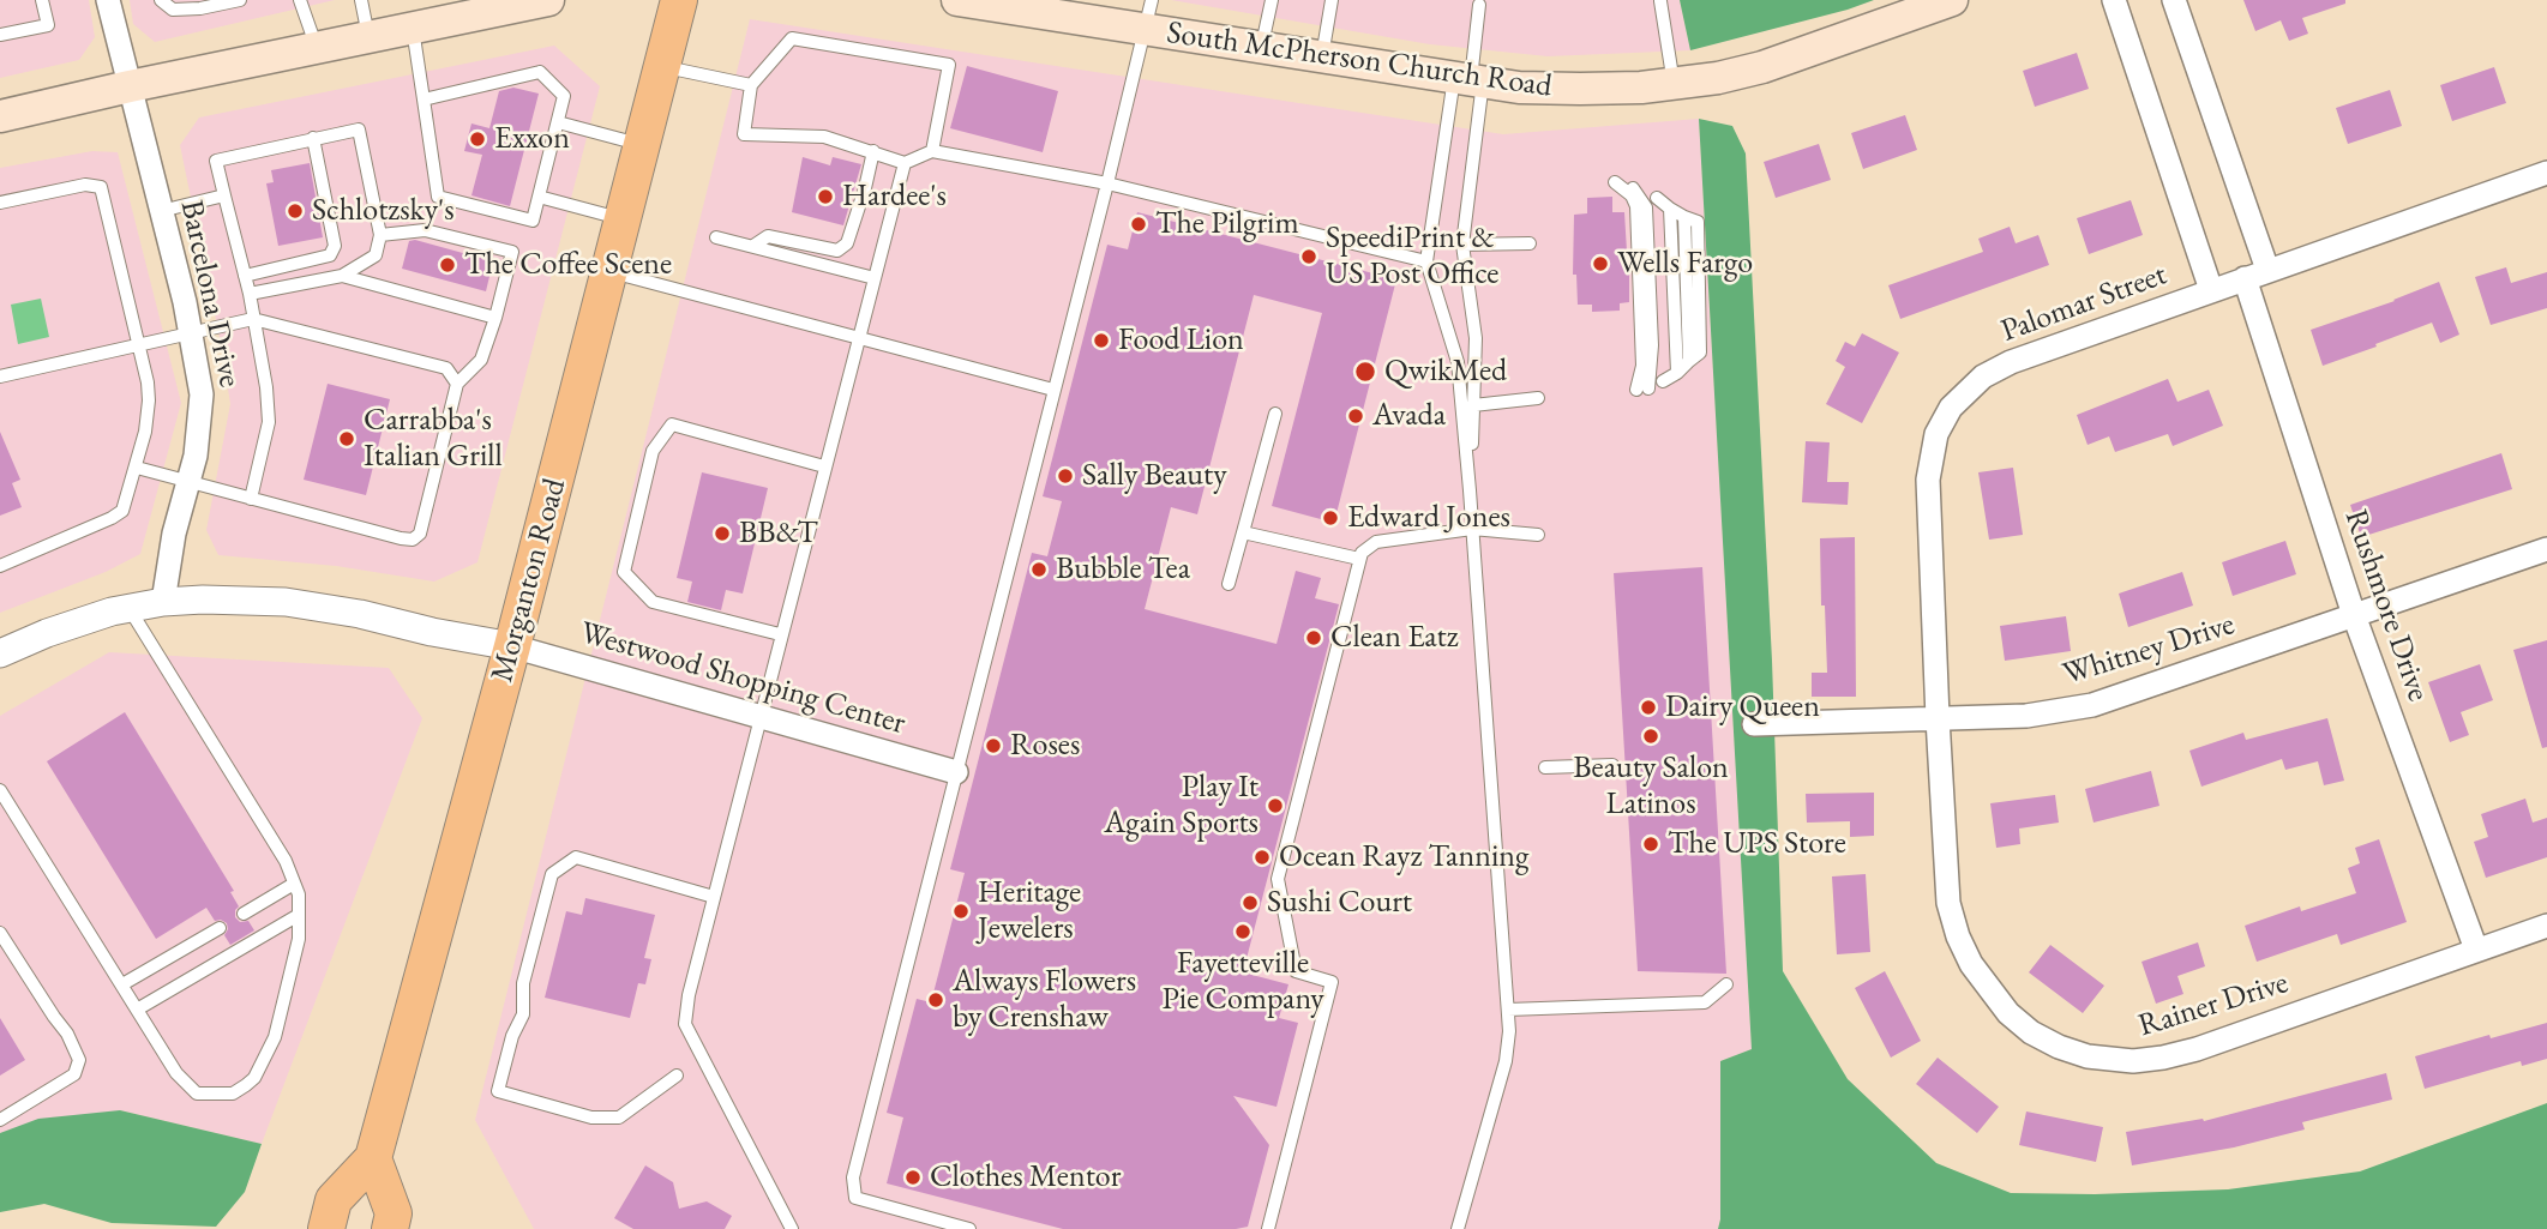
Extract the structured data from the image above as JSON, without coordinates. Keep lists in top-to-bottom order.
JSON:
{
  "streets": {
    "main road": ["South McPherson Church Road", "Morganton Road"],
    "street": [
      "Barcelona Drive",
      "Palomar Street",
      "Rushmore Drive",
      "Whitney Drive",
      "Westwood Shopping Center",
      "Rainer Drive"
    ]
  },
  "crossings": [
    ["Palomar Street", "Rushmore Drive"],
    ["Palomar Street", "Whitney Drive"],
    ["Palomar Street", "Rainer Drive"],
    ["Morganton Road", "Westwood Shopping Center"],
    ["Rushmore Drive", "Whitney Drive"],
    ["Rushmore Drive", "Rainer Drive"],
    ["Whitney Drive", "Rainer Drive"]
  ],
  "places": [
    "Exxon",
    "Hardee's",
    "Schlotzsky's",
    "The Pilgrim",
    "SpeediPrint & US Post Office",
    "Wells Fargo",
    "The Coffee Scene",
    "Food Lion",
    "QwikMed",
    "Avada",
    "Carrabba's Italian Grill",
    "Sally Beauty",
    "Edward Jones",
    "BB&T",
    "Bubble Tea",
    "Clean Eatz",
    "Dairy Queen",
    "Beauty Salon Latinos",
    "Roses",
    "Play It Again Sports",
    "The UPS Store",
    "Ocean Rayz Tanning",
    "Sushi Court",
    "Heritage Jewelers",
    "Fayetteville Pie Company",
    "Always Flowers by Crenshaw",
    "Clothes Mentor"
  ]
}
